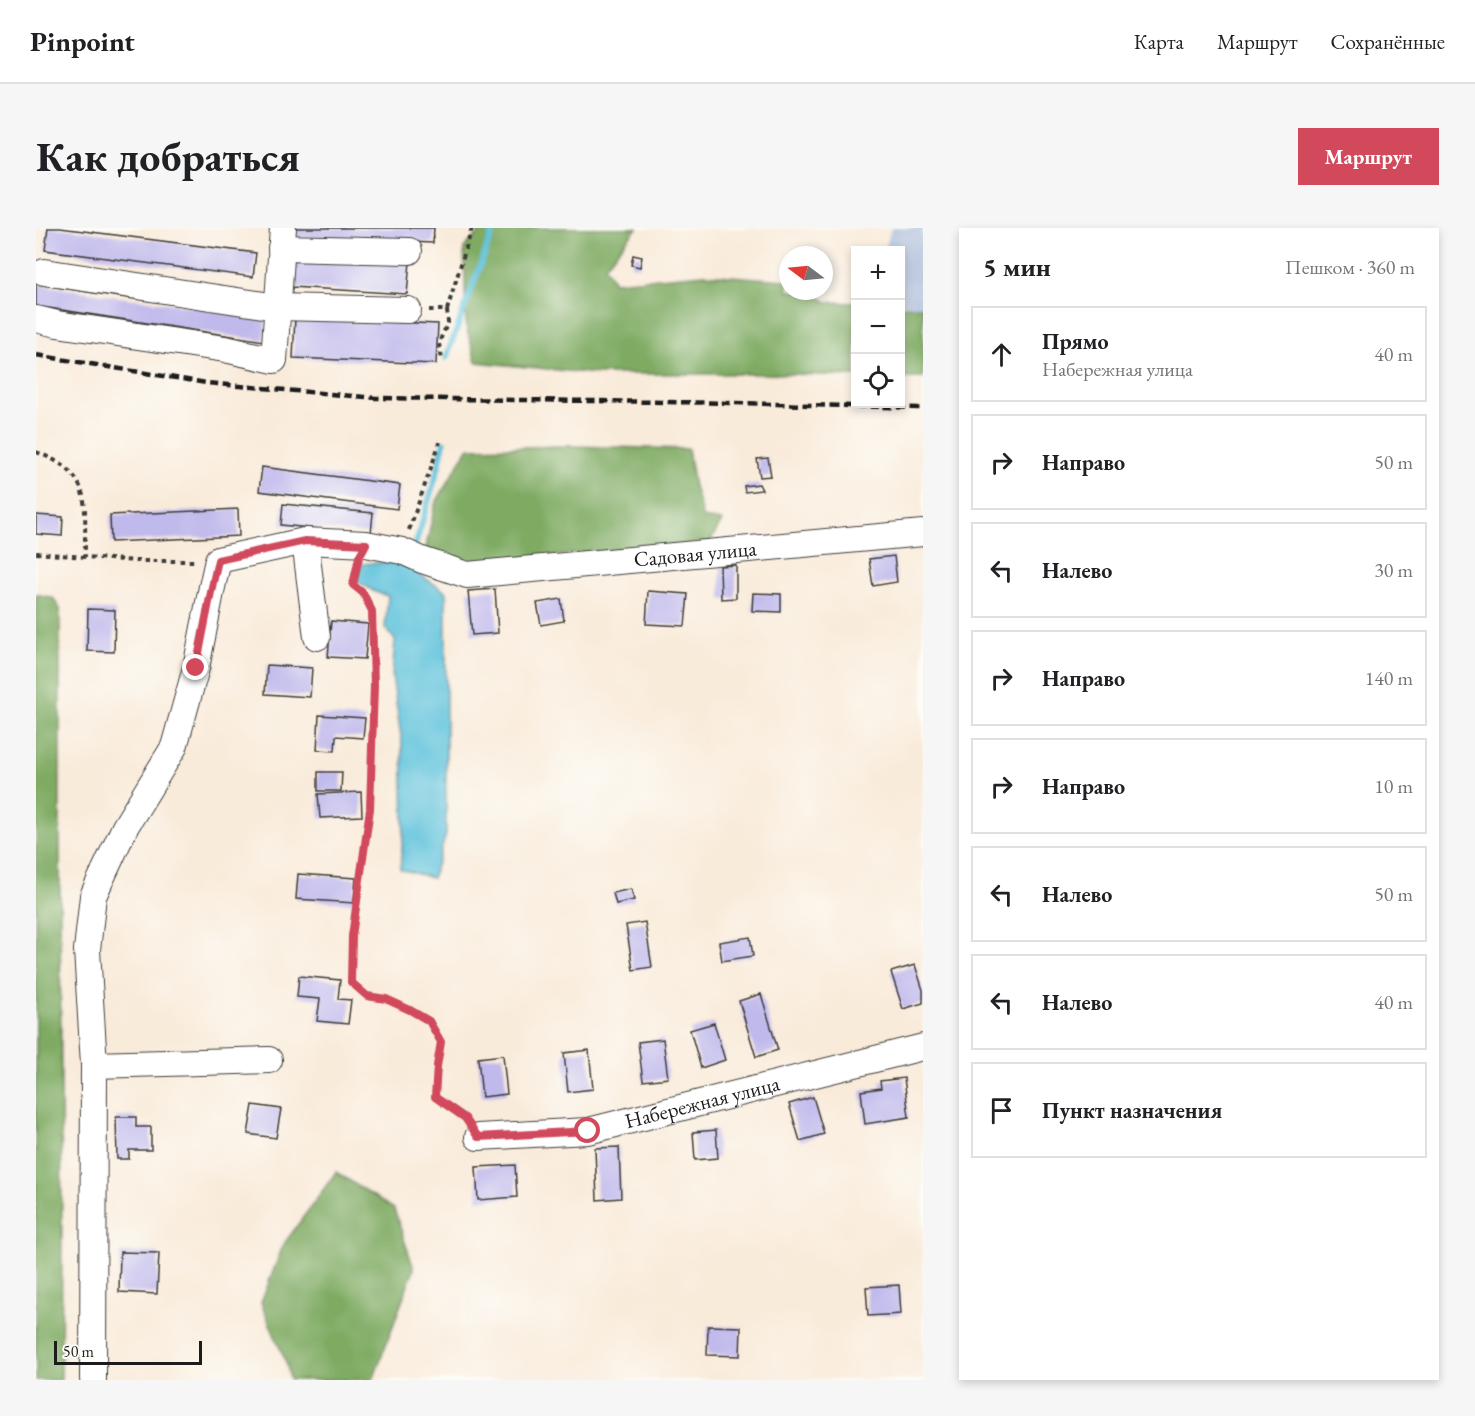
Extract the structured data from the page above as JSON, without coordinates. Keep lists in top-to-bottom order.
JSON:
{
  "streets": {
    "street": ["Садовая улица", "Набережная улица"]
  },
  "scale_bar": "50 m",
  "north": "left",
  "page": {
    "header": "Pinpoint",
    "nav": ["Карта", "Маршрут", "Сохранённые"],
    "buttons": "Маршрут",
    "title": "Как добраться",
    "heading": ["5 мин", "Пешком · 360 m"],
    "map_buttons": ["+", "−"],
    "list": [
      ["Прямо", "Набережная улица", "40 m"],
      ["Направо", "50 m"],
      ["Налево", "30 m"],
      ["Направо", "140 m"],
      ["Направо", "10 m"],
      ["Налево", "50 m"],
      ["Налево", "40 m"],
      "Пункт назначения"
    ],
    "scale": "50 m"
  }
}
